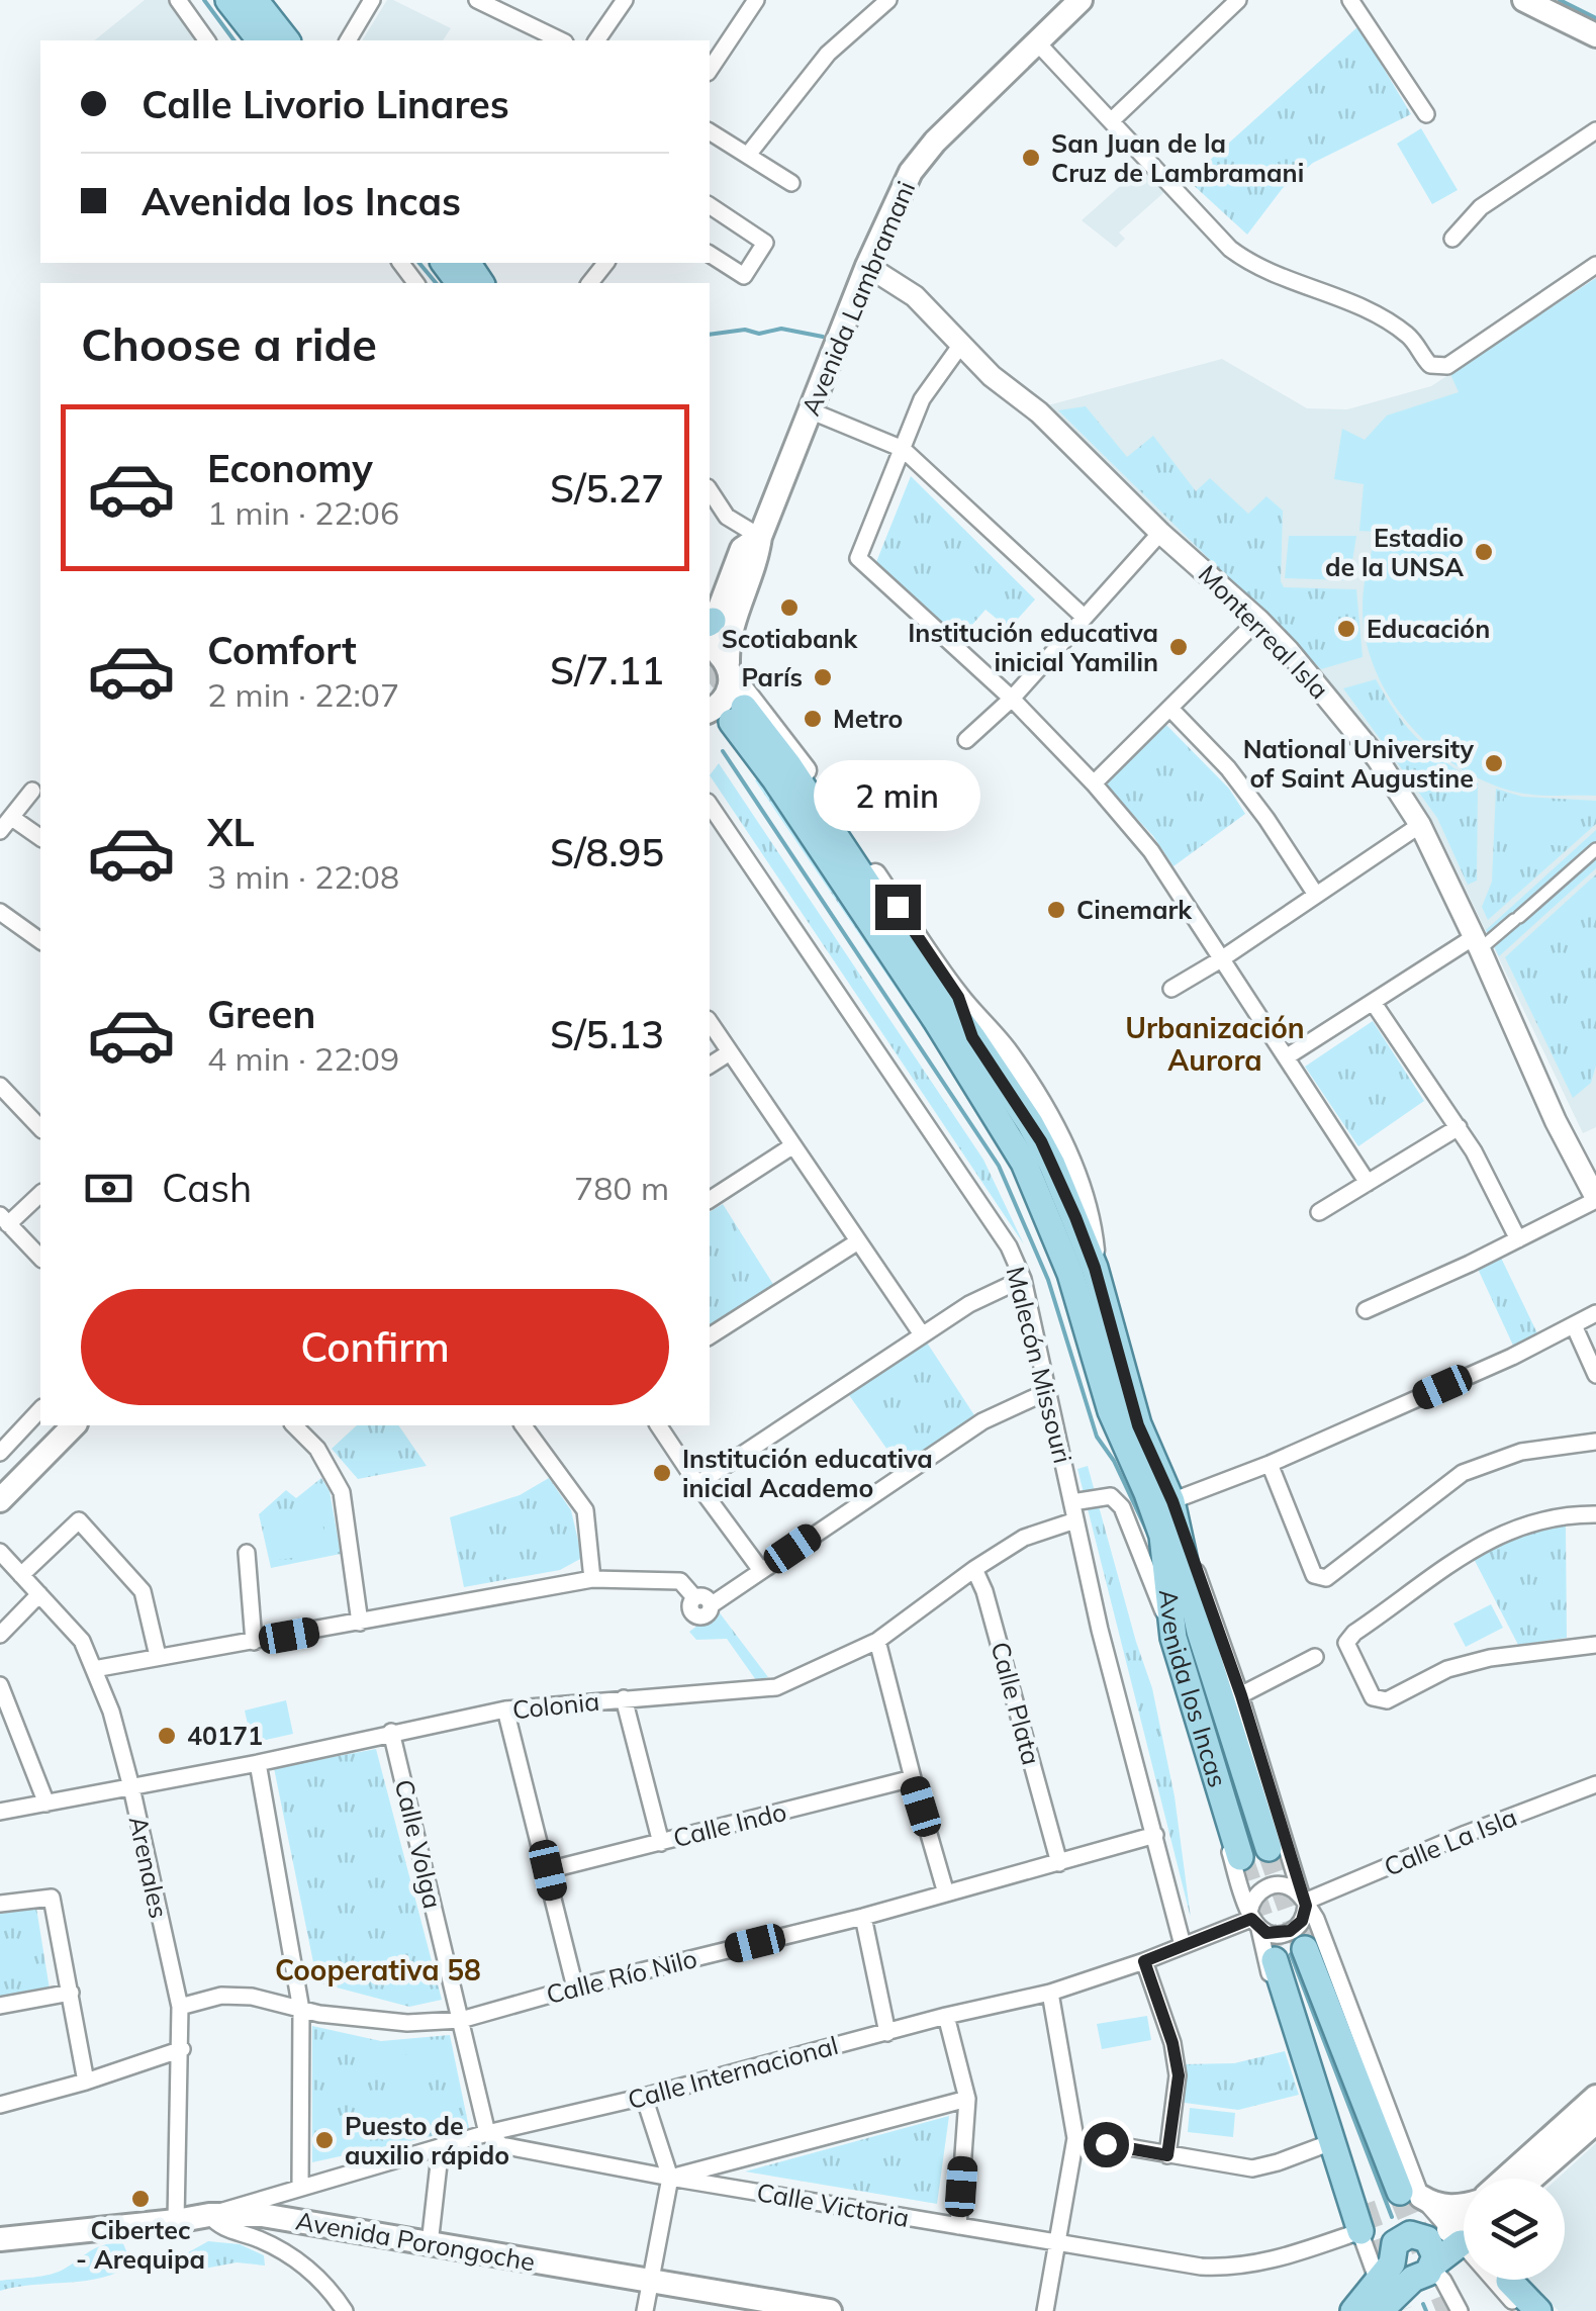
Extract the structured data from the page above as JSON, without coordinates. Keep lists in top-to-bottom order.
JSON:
{
  "streets": {
    "main road": ["Avenida Lambramani", "Avenida los Incas", "Avenida Porongoche"],
    "street": [
      "Monterreal Isla",
      "Malecón Missouri",
      "Calle Plata",
      "Colonia",
      "Calle Indo",
      "Calle La Isla",
      "Calle Volga",
      "Arenales",
      "Calle Río Nilo",
      "Calle Internacional",
      "Calle Victoria"
    ]
  },
  "crossings": [
    ["Avenida Lambramani", "Monterreal Isla"],
    ["Avenida Lambramani", "Avenida los Incas"],
    ["Malecón Missouri", "Colonia"],
    ["Malecón Missouri", "Calle Río Nilo"],
    ["Malecón Missouri", "Calle Internacional"],
    ["Avenida los Incas", "Calle La Isla"],
    ["Avenida los Incas", "Calle Internacional"],
    ["Calle Plata", "Colonia"],
    ["Calle Plata", "Calle Río Nilo"],
    ["Colonia", "Calle Volga"],
    ["Colonia", "Arenales"],
    ["Calle La Isla", "Calle Internacional"],
    ["Calle Volga", "Calle Río Nilo"],
    ["Calle Volga", "Calle Internacional"],
    ["Calle Volga", "Calle Victoria"],
    ["Arenales", "Calle Río Nilo"],
    ["Arenales", "Avenida Porongoche"],
    ["Calle Internacional", "Calle Victoria"],
    ["Calle Internacional", "Avenida Porongoche"]
  ],
  "districts": ["Urbanización Aurora", "Cooperativa 58"],
  "places": [
    "San Juan de la Cruz de Lambramani",
    "Estadio de la UNSA",
    "Scotiabank",
    "Educación",
    "Institución educativa inicial Yamilin",
    "París",
    "Metro",
    "National University of Saint Augustine",
    "Cinemark",
    "Institución educativa inicial Academo",
    "40171",
    "Puesto de auxilio rápido",
    "Cibertec - Arequipa"
  ],
  "page": {
    "banner": ["Calle Livorio Linares", "Avenida los Incas"],
    "heading": "Choose a ride",
    "list": [
      {
        "name": "Economy",
        "note": "1 min · 22:06",
        "value": "S/5.27"
      },
      {
        "name": "Comfort",
        "note": "2 min · 22:07",
        "value": "S/7.11"
      },
      {
        "name": "XL",
        "note": "3 min · 22:08",
        "value": "S/8.95"
      },
      {
        "name": "Green",
        "note": "4 min · 22:09",
        "value": "S/5.13"
      }
    ],
    "bubble": "2 min",
    "pay": ["Cash", "780 m"],
    "buttons": "Confirm"
  }
}
